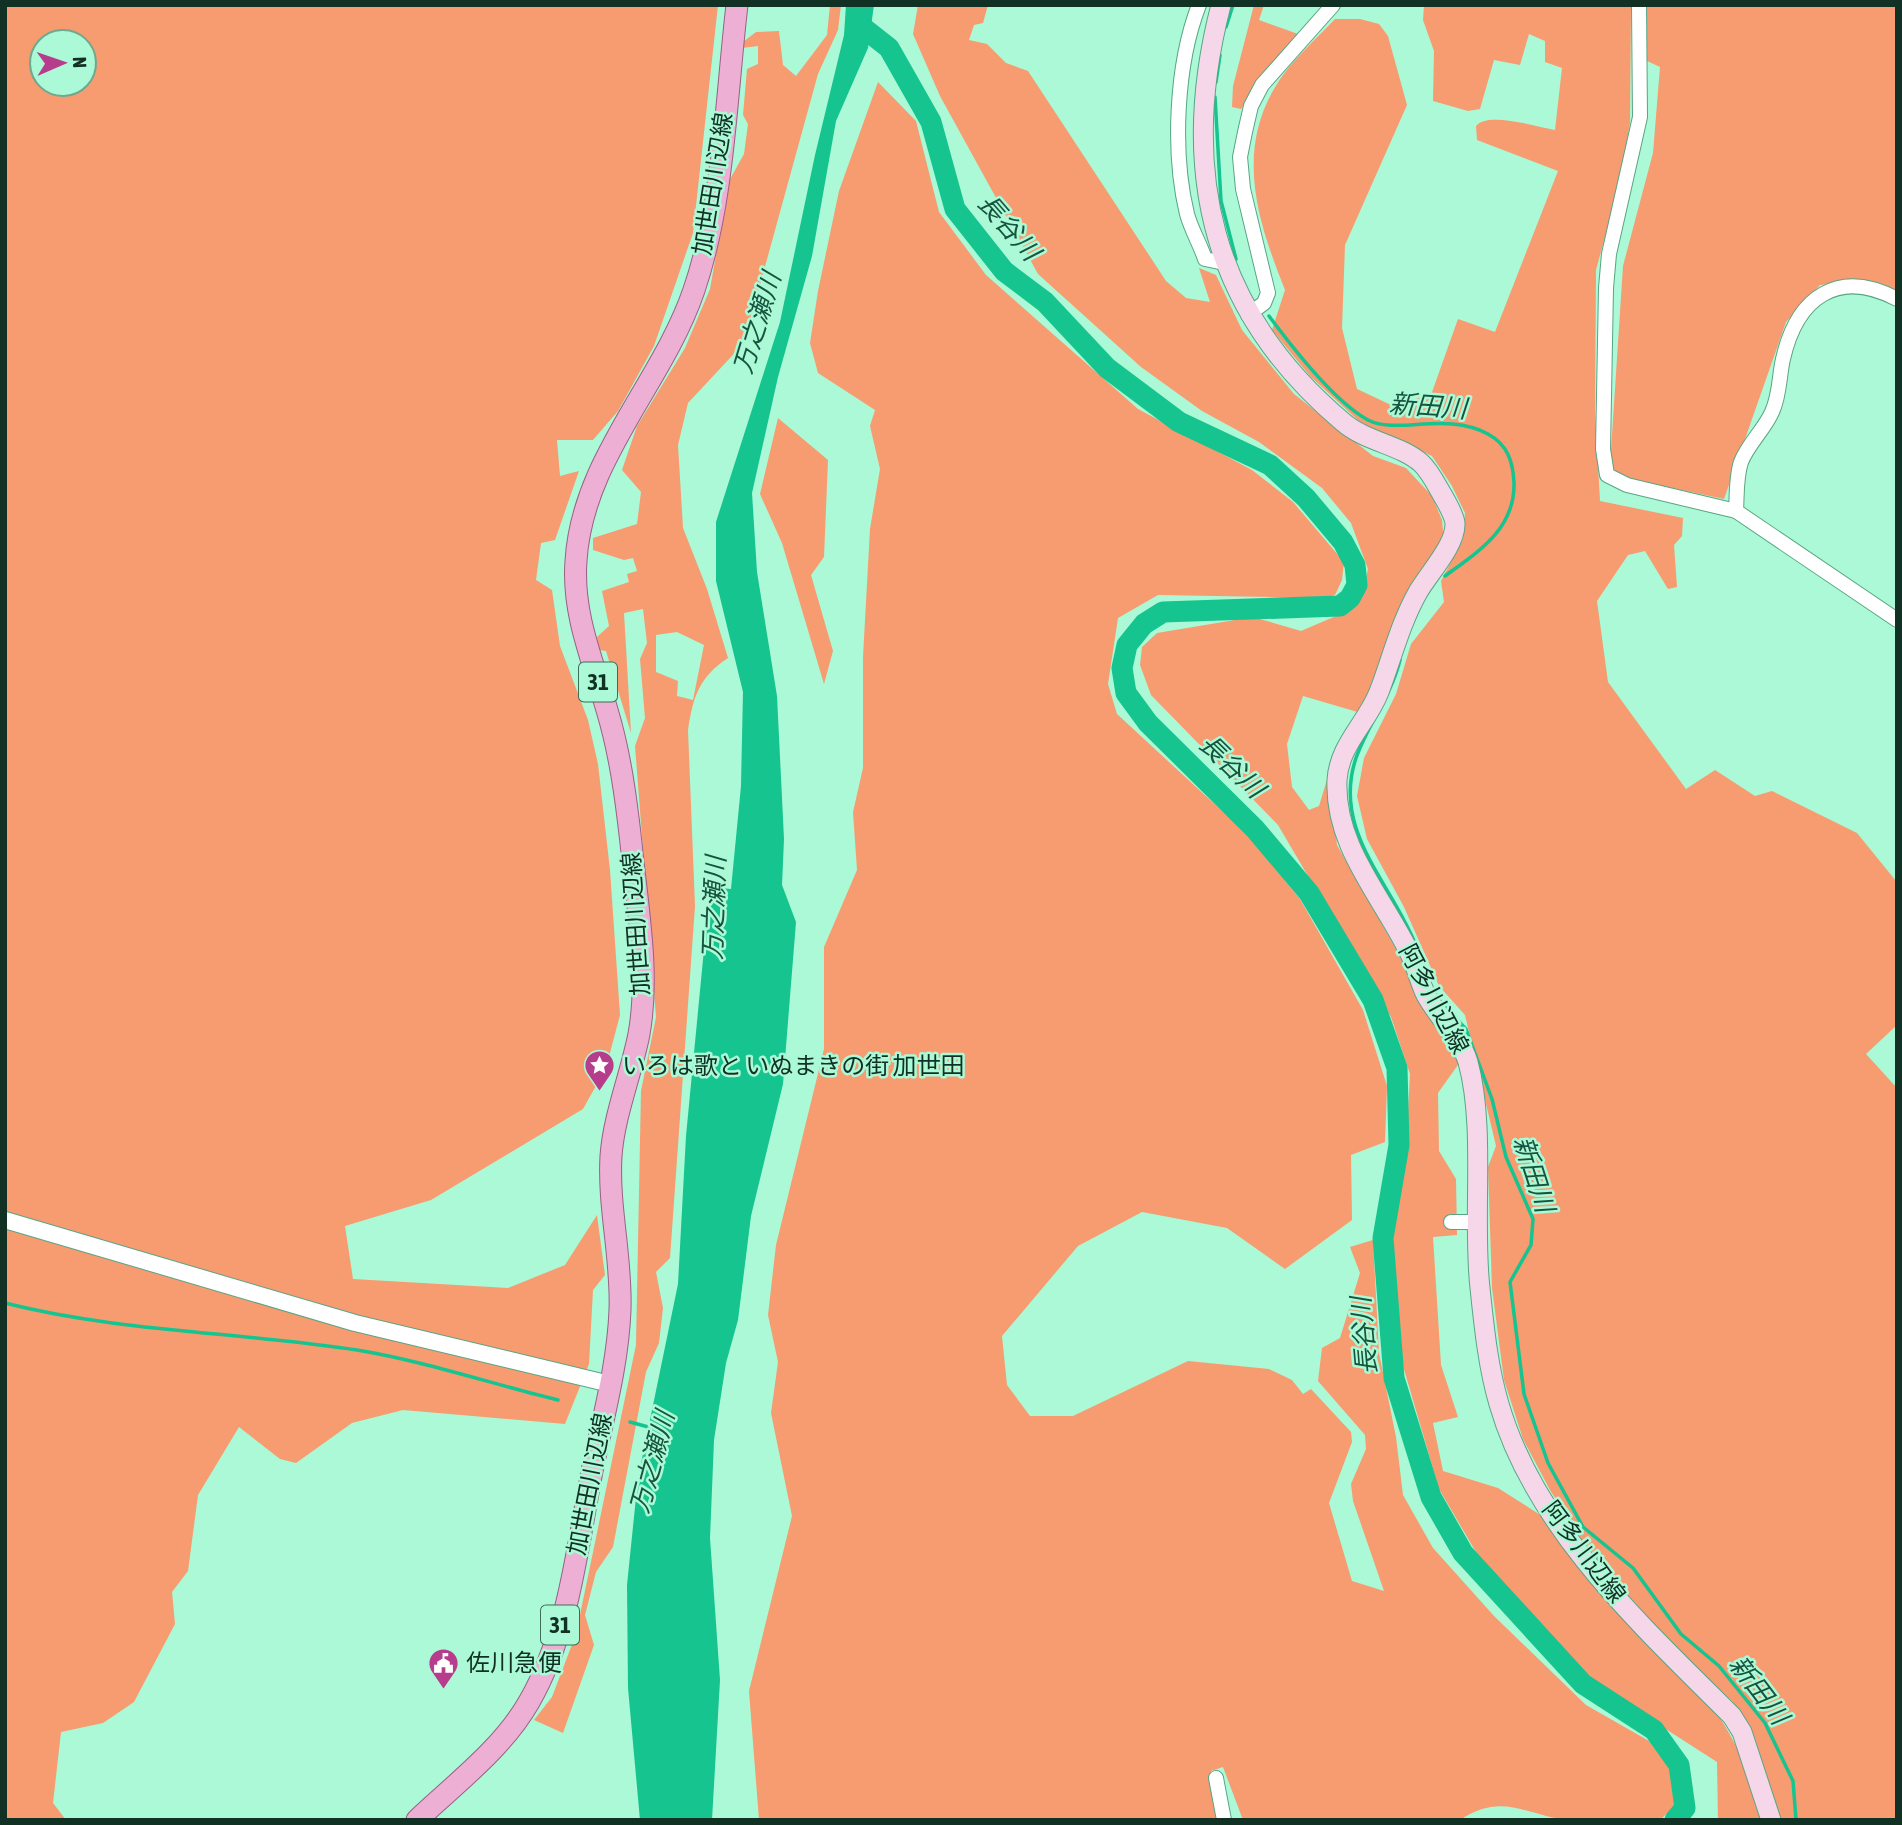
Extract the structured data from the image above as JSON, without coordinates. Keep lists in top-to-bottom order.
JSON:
{
  "streets": {
    "main road": ["加世田川辺線", "31", "阿多川辺線"]
  },
  "water": ["長谷川", "万之瀬川", "新田川"],
  "places": {
    "place": ["いろは歌と いぬまきの街 加世田"],
    "public building": ["佐川急便"]
  },
  "north": "right"
}
